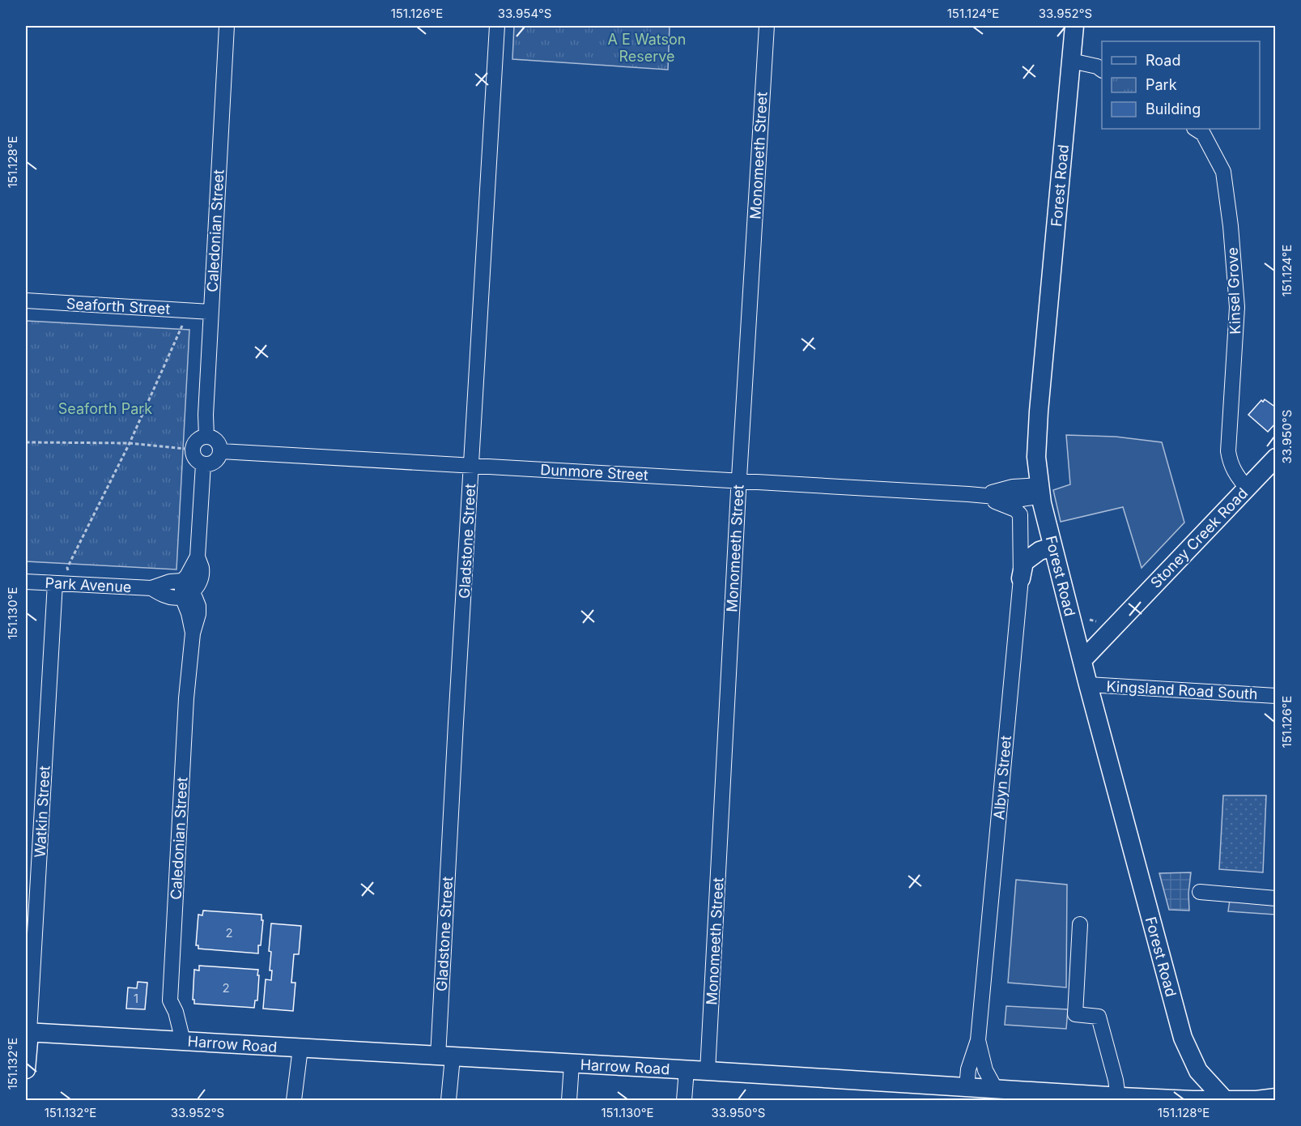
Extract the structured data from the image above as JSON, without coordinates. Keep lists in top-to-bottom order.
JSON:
{
  "streets": {
    "main road": [
      "Forest Road",
      "Stoney Creek Road",
      "Watkin Street",
      "Harrow Road"
    ],
    "street": [
      "Monomeeth Street",
      "Caledonian Street",
      "Kinsel Grove",
      "Seaforth Street",
      "Dunmore Street",
      "Gladstone Street",
      "Park Avenue",
      "Kingsland Road South",
      "Albyn Street"
    ]
  },
  "crossings": [
    ["Monomeeth Street", "Dunmore Street"],
    ["Monomeeth Street", "Harrow Road"],
    ["Forest Road", "Dunmore Street"],
    ["Forest Road", "Stoney Creek Road"],
    ["Forest Road", "Kingsland Road South"],
    ["Forest Road", "Harrow Road"],
    ["Caledonian Street", "Seaforth Street"],
    ["Caledonian Street", "Dunmore Street"],
    ["Caledonian Street", "Park Avenue"],
    ["Caledonian Street", "Harrow Road"],
    ["Kinsel Grove", "Stoney Creek Road"],
    ["Dunmore Street", "Gladstone Street"],
    ["Dunmore Street", "Albyn Street"],
    ["Gladstone Street", "Harrow Road"],
    ["Park Avenue", "Watkin Street"],
    ["Albyn Street", "Harrow Road"],
    ["Watkin Street", "Harrow Road"]
  ],
  "parks": ["A E Watson Reserve", "Seaforth Park"],
  "house_numbers": ["2", "2", "1"],
  "legend": ["Road", "Park", "Building"],
  "coordinates": [
    "151.126°E",
    "33.954°S",
    "151.124°E",
    "33.952°S",
    "151.128°E",
    "33.950°S",
    "151.130°E",
    "151.132°E"
  ]
}
